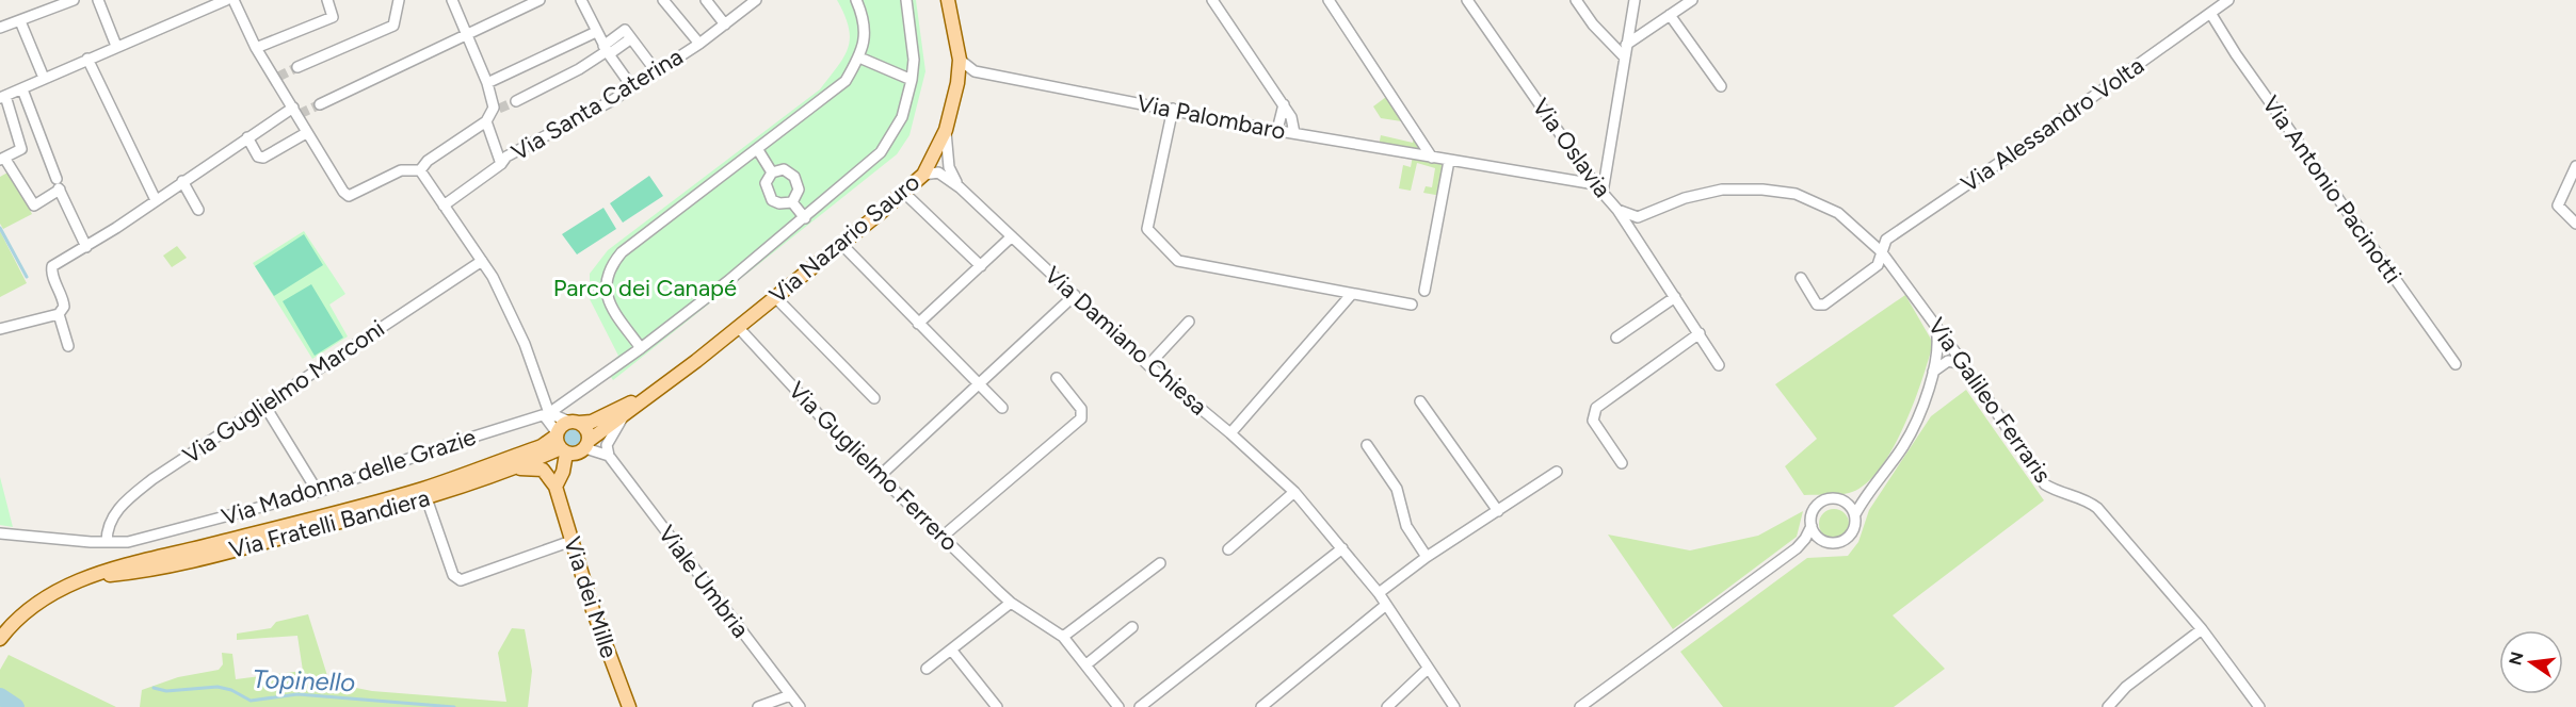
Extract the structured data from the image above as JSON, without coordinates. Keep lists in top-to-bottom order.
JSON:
{
  "streets": {
    "main road": ["Via Nazario Sauro", "Via Fratelli Bandiera", "Via dei Mille"],
    "street": [
      "Via Santa Caterina",
      "Via Palombaro",
      "Via Alessandro Volta",
      "Via Oslavia",
      "Via Antonio Pacinotti",
      "Via Damiano Chiesa",
      "Via Guglielmo Marconi",
      "Via Galileo Ferraris",
      "Via Guglielmo Ferrero",
      "Via Madonna delle Grazie",
      "Viale Umbria"
    ]
  },
  "crossings": [
    ["Via Palombaro", "Via Oslavia"],
    ["Via Palombaro", "Via Nazario Sauro"],
    ["Via Alessandro Volta", "Via Antonio Pacinotti"],
    ["Via Alessandro Volta", "Via Galileo Ferraris"],
    ["Via Nazario Sauro", "Via Damiano Chiesa"],
    ["Via Nazario Sauro", "Via Guglielmo Ferrero"],
    ["Via Guglielmo Marconi", "Via Madonna delle Grazie"]
  ],
  "water": ["Topinello"],
  "parks": ["Parco dei Canapé"],
  "north": "left"
}
